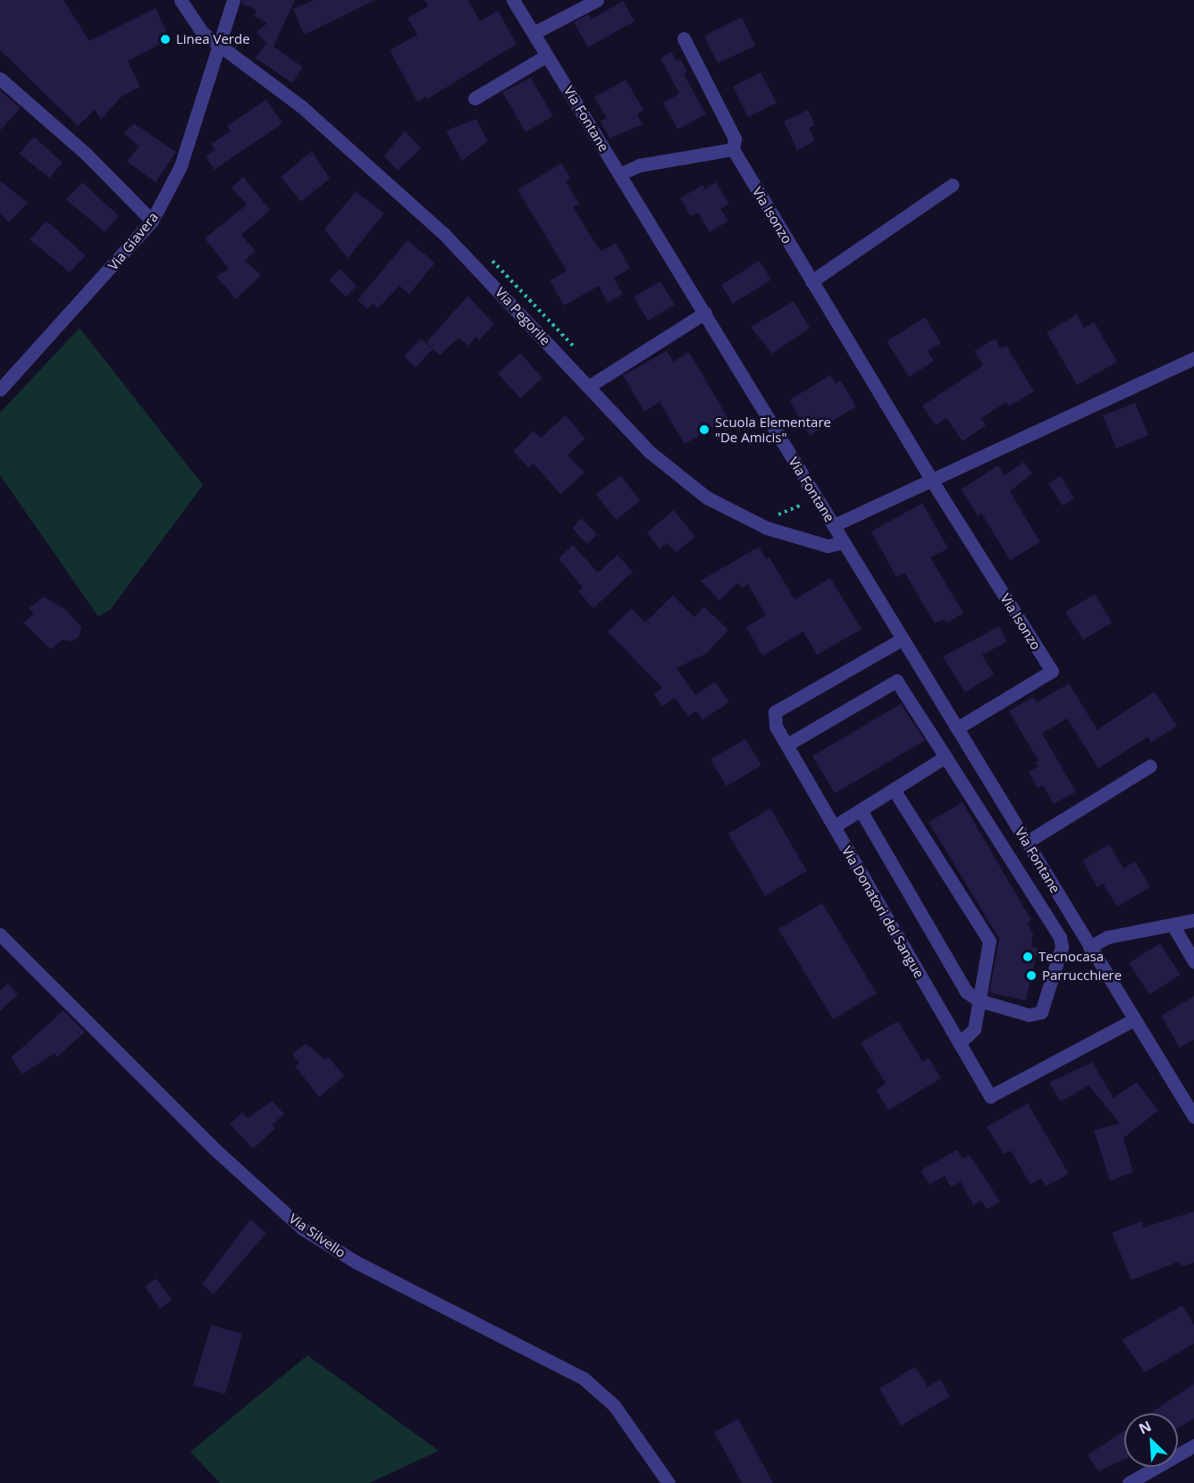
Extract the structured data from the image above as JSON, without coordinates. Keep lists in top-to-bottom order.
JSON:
{
  "streets": {
    "street": [
      "Via Fontane",
      "Via Isonzo",
      "Via Giavera",
      "Via Pegorile",
      "Via Donatori del Sangue",
      "Via Silvello"
    ]
  },
  "crossings": [
    ["Via Fontane", "Via Isonzo"],
    ["Via Fontane", "Via Pegorile"],
    ["Via Fontane", "Via Donatori del Sangue"],
    ["Via Giavera", "Via Pegorile"]
  ],
  "places": [
    "Linea Verde",
    "Scuola Elementare \"De Amicis\"",
    "Tecnocasa",
    "Parrucchiere"
  ],
  "north": "top left"
}
